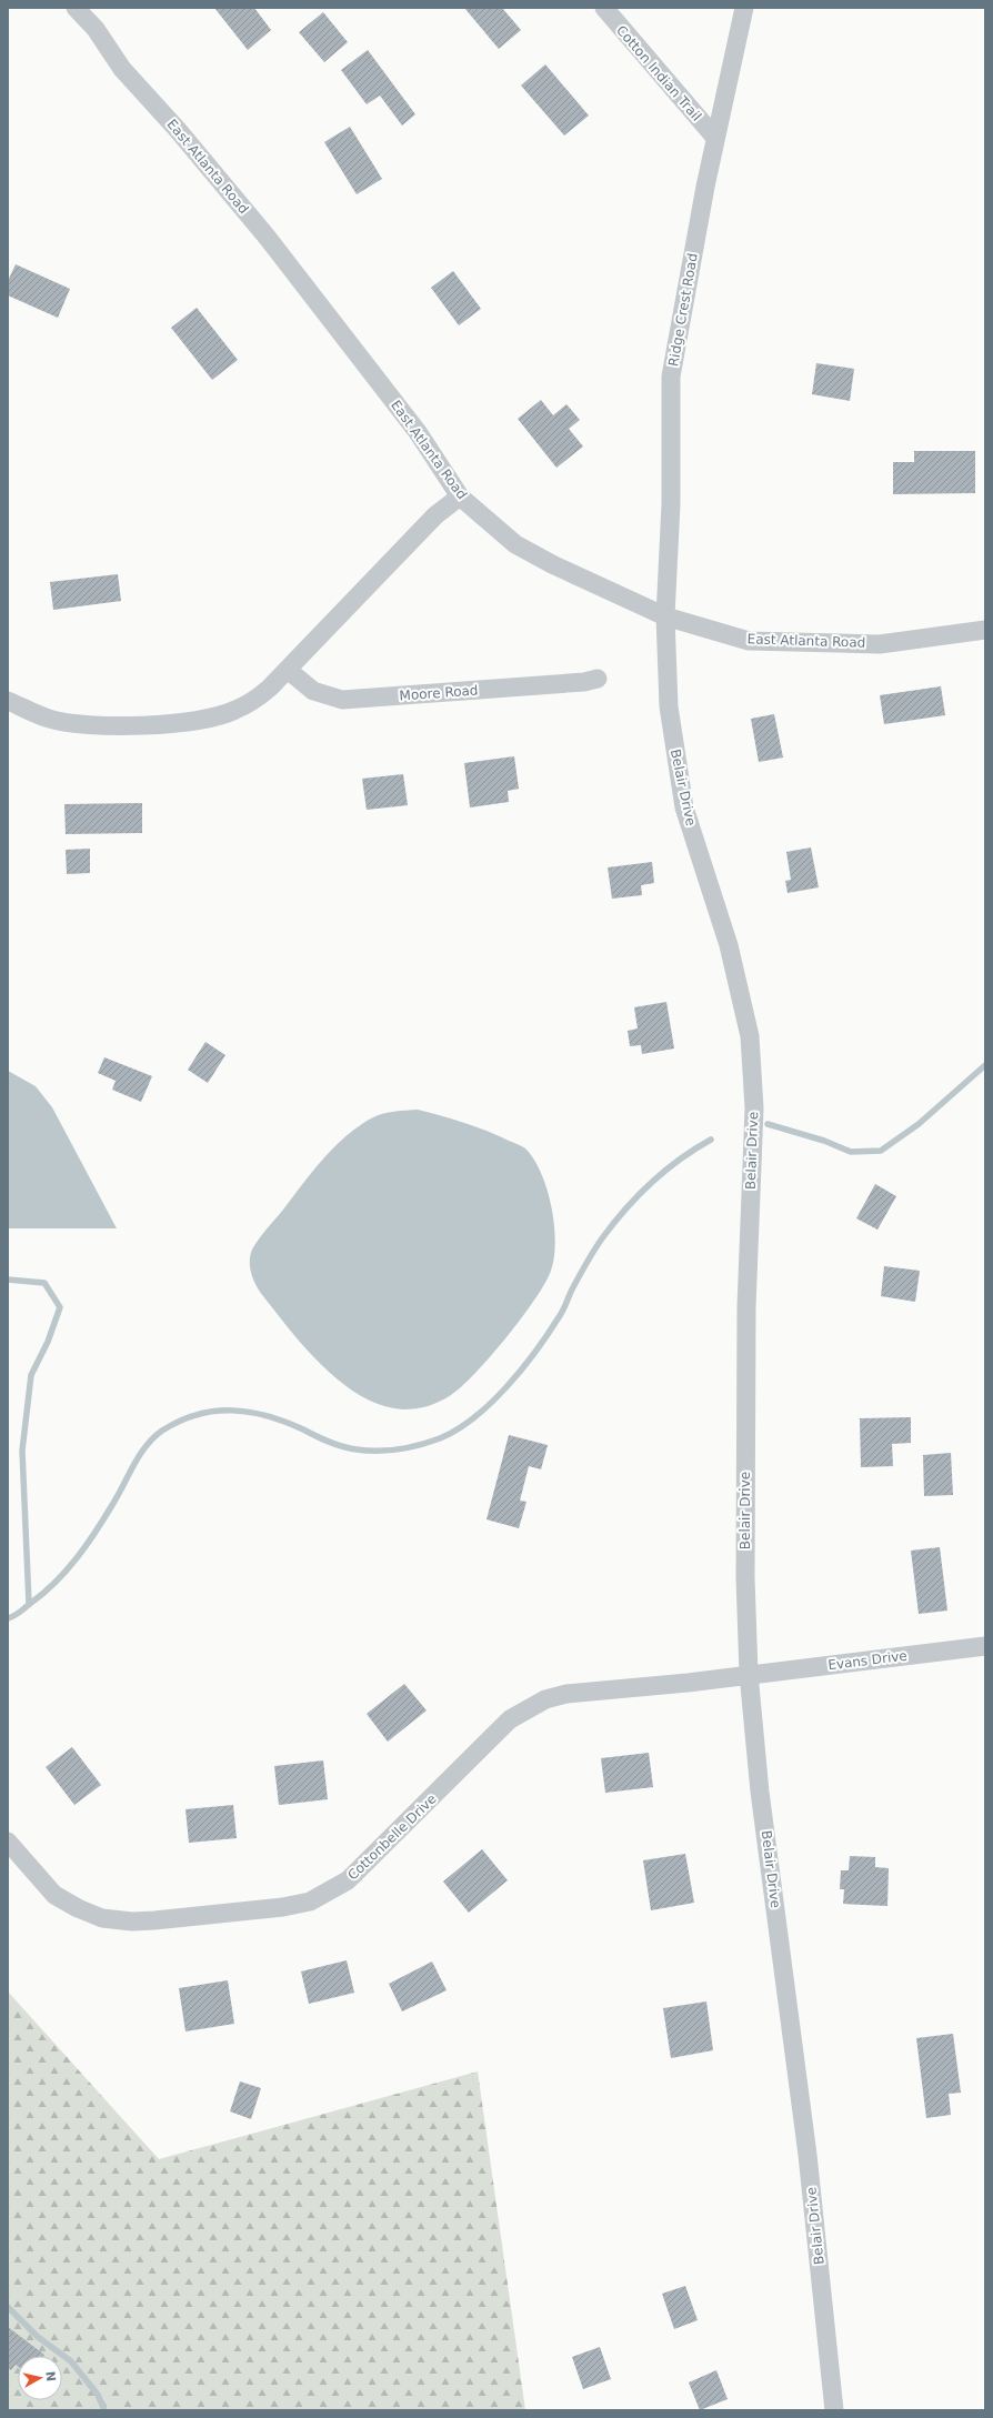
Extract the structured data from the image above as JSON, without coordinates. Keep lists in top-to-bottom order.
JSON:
{
  "streets": {
    "street": [
      "Cotton Indian Trail",
      "East Atlanta Road",
      "Ridge Crest Road",
      "Moore Road",
      "Belair Drive",
      "Evans Drive",
      "Cottonbelle Drive"
    ]
  },
  "crossings": [
    ["Cotton Indian Trail", "Ridge Crest Road"],
    ["East Atlanta Road", "Ridge Crest Road"],
    ["East Atlanta Road", "Belair Drive"],
    ["Ridge Crest Road", "Belair Drive"],
    ["Belair Drive", "Evans Drive"],
    ["Belair Drive", "Cottonbelle Drive"],
    ["Evans Drive", "Cottonbelle Drive"]
  ],
  "north": "right"
}
